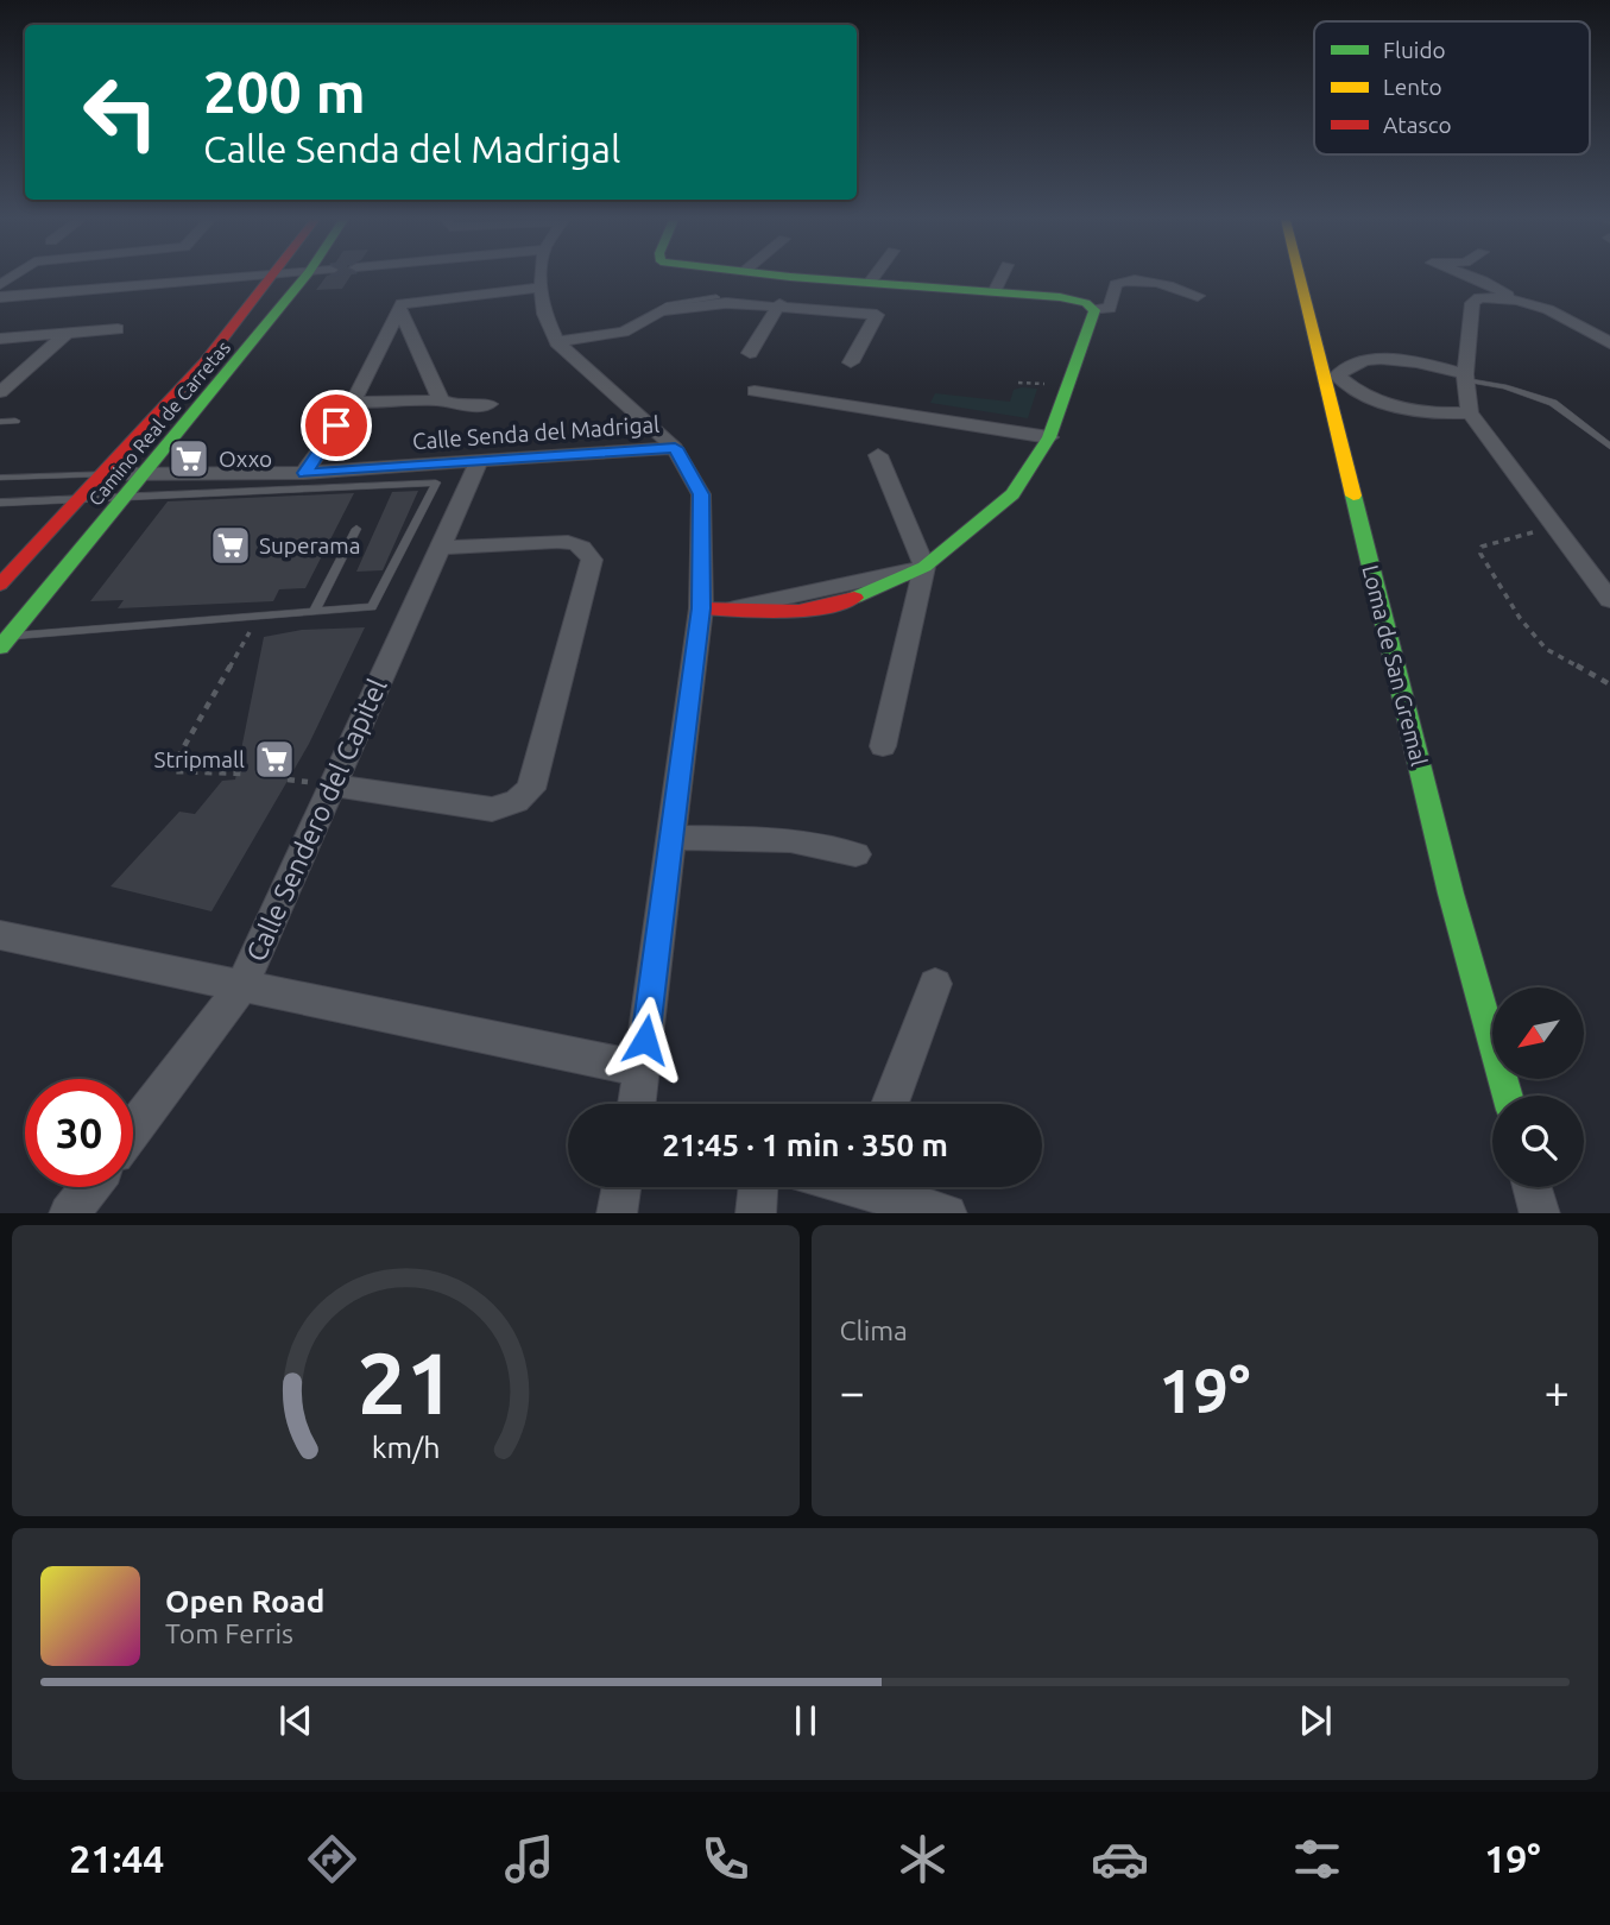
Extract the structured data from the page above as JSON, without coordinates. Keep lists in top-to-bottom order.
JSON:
{
  "streets": {
    "street": [
      "Camino Real de Carretas",
      "Calle Senda del Madrigal",
      "Loma de San Gremal",
      "Calle Sendero del Capitel"
    ]
  },
  "crossings": [
    ["Camino Real de Carretas", "Calle Senda del Madrigal"],
    ["Calle Senda del Madrigal", "Calle Sendero del Capitel"]
  ],
  "places": {
    "supermarket": ["Oxxo", "Superama", "Stripmall"]
  },
  "legend": ["Fluido", "Lento", "Atasco"],
  "north": "bottom left",
  "page": {
    "turn": ["200 m", "Calle Senda del Madrigal"],
    "limit": "30",
    "trip": "21:45 · 1 min · 350 m",
    "tile": "Clima",
    "heat": ["−", "19°", "+"],
    "song": ["Open Road", "Tom Ferris"],
    "tabs": ["21:44", "19°"],
    "gauge": ["21", "km/h"]
  }
}
